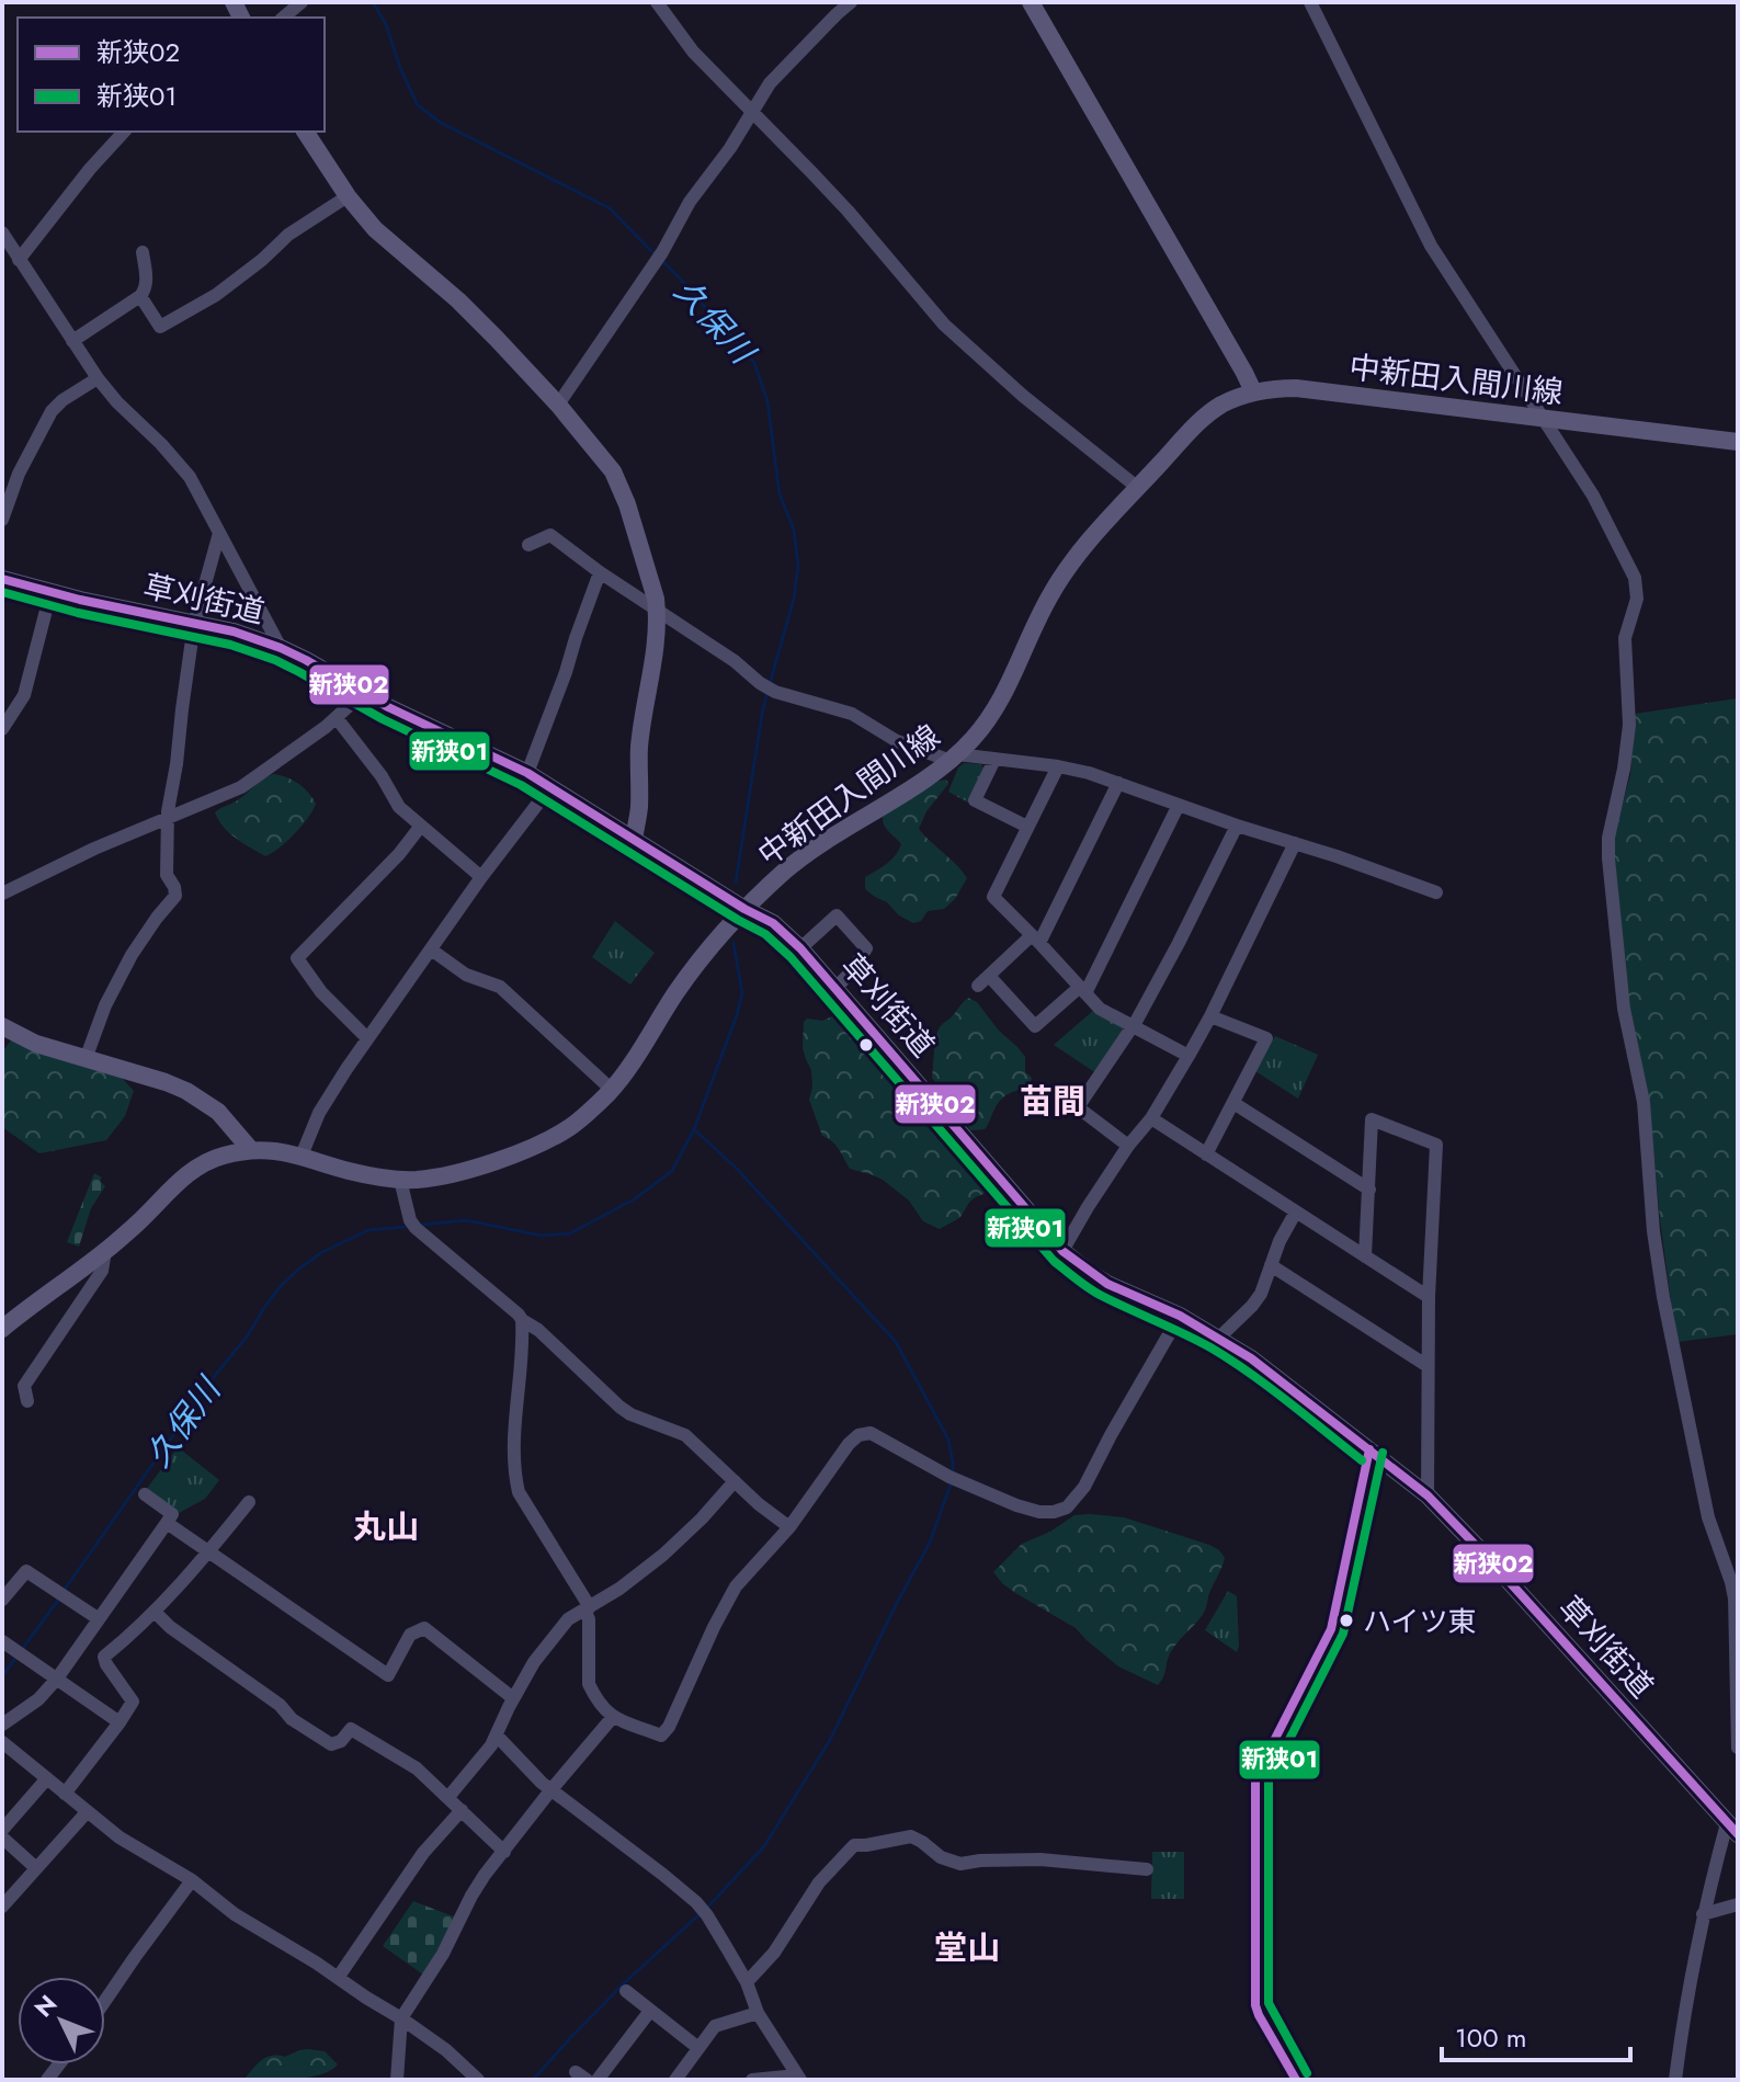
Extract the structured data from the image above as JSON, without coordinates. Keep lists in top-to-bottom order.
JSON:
{
  "streets": {
    "street": ["中新田入間川線", "草刈街道"]
  },
  "crossings": [
    ["中新田入間川線", "草刈街道"]
  ],
  "districts": ["苗間", "丸山", "堂山"],
  "water": ["久保川"],
  "places": ["ハイツ東"],
  "lines": ["transit line 新狭02", "transit line 新狭01"],
  "legend": ["新狭02", "新狭01"],
  "scale_bar": "100 m",
  "north": "top left"
}
